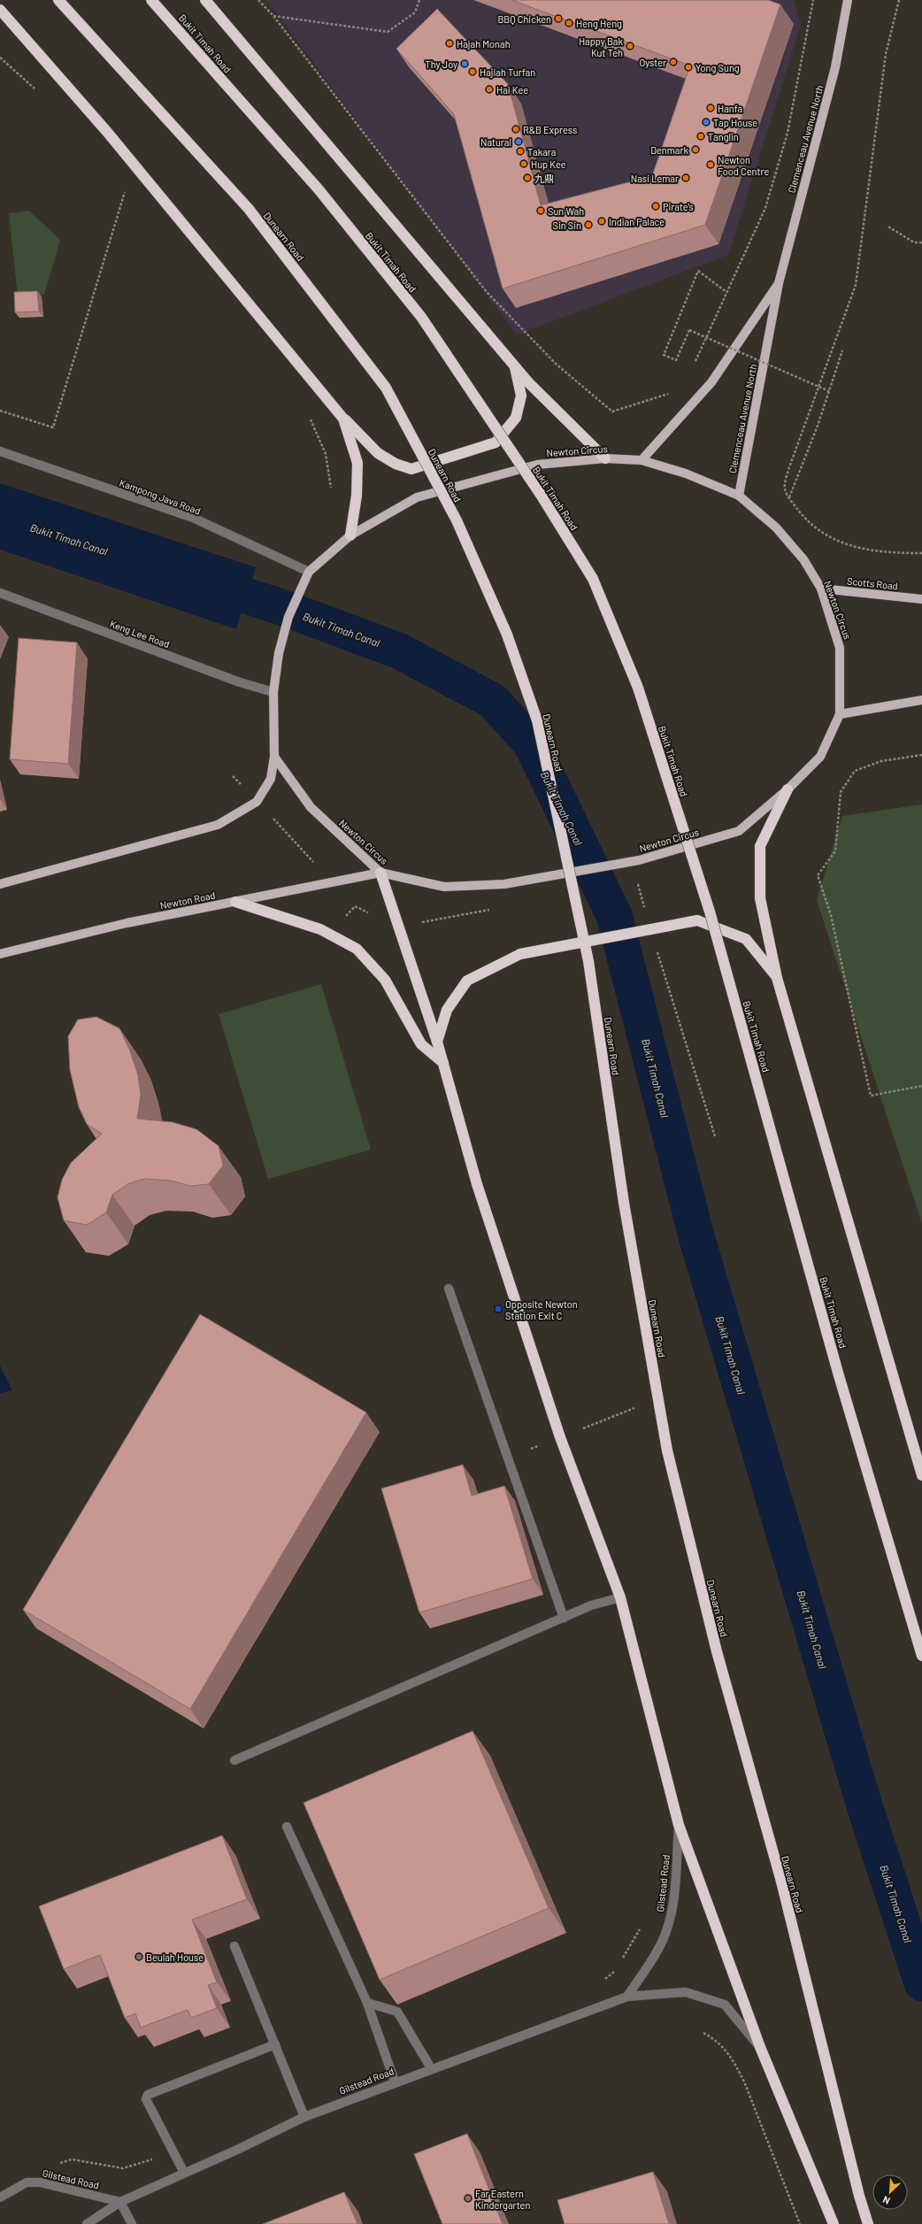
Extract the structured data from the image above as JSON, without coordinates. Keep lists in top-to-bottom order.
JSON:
{
  "streets": {
    "highway": ["Bukit Timah Road", "Dunearn Road"],
    "main road": [
      "Clemenceau Avenue North",
      "Newton Circus",
      "Scotts Road",
      "Newton Road"
    ],
    "street": ["Kampong Java Road", "Keng Lee Road", "Gilstead Road"]
  },
  "crossings": [
    ["Clemenceau Avenue North", "Newton Circus"],
    ["Newton Circus", "Kampong Java Road"],
    ["Newton Circus", "Scotts Road"],
    ["Newton Circus", "Keng Lee Road"],
    ["Newton Circus", "Newton Road"]
  ],
  "water": ["Bukit Timah Canal"],
  "places": {
    "other": [
      "BBQ Chicken",
      "Heng Heng",
      "Hajah Monah",
      "Happy Bak Kut Teh",
      "Oyster",
      "Thy Joy",
      "Yong Sung",
      "Hajiah Turfan",
      "Hai Kee",
      "Hanfa",
      "Tap House",
      "R&B Express",
      "Tanglin",
      "Natural",
      "Denmark",
      "Takara",
      "Hup Kee",
      "Newton Food Centre",
      "九鼎",
      "Nasi Lemar",
      "Pirate's",
      "Sun Wah",
      "Indian Palace",
      "Sin Sin",
      "Beulah House",
      "Far Eastern Kindergarten"
    ],
    "transit": ["Opposite Newton Station Exit C"]
  },
  "north": "bottom left"
}
